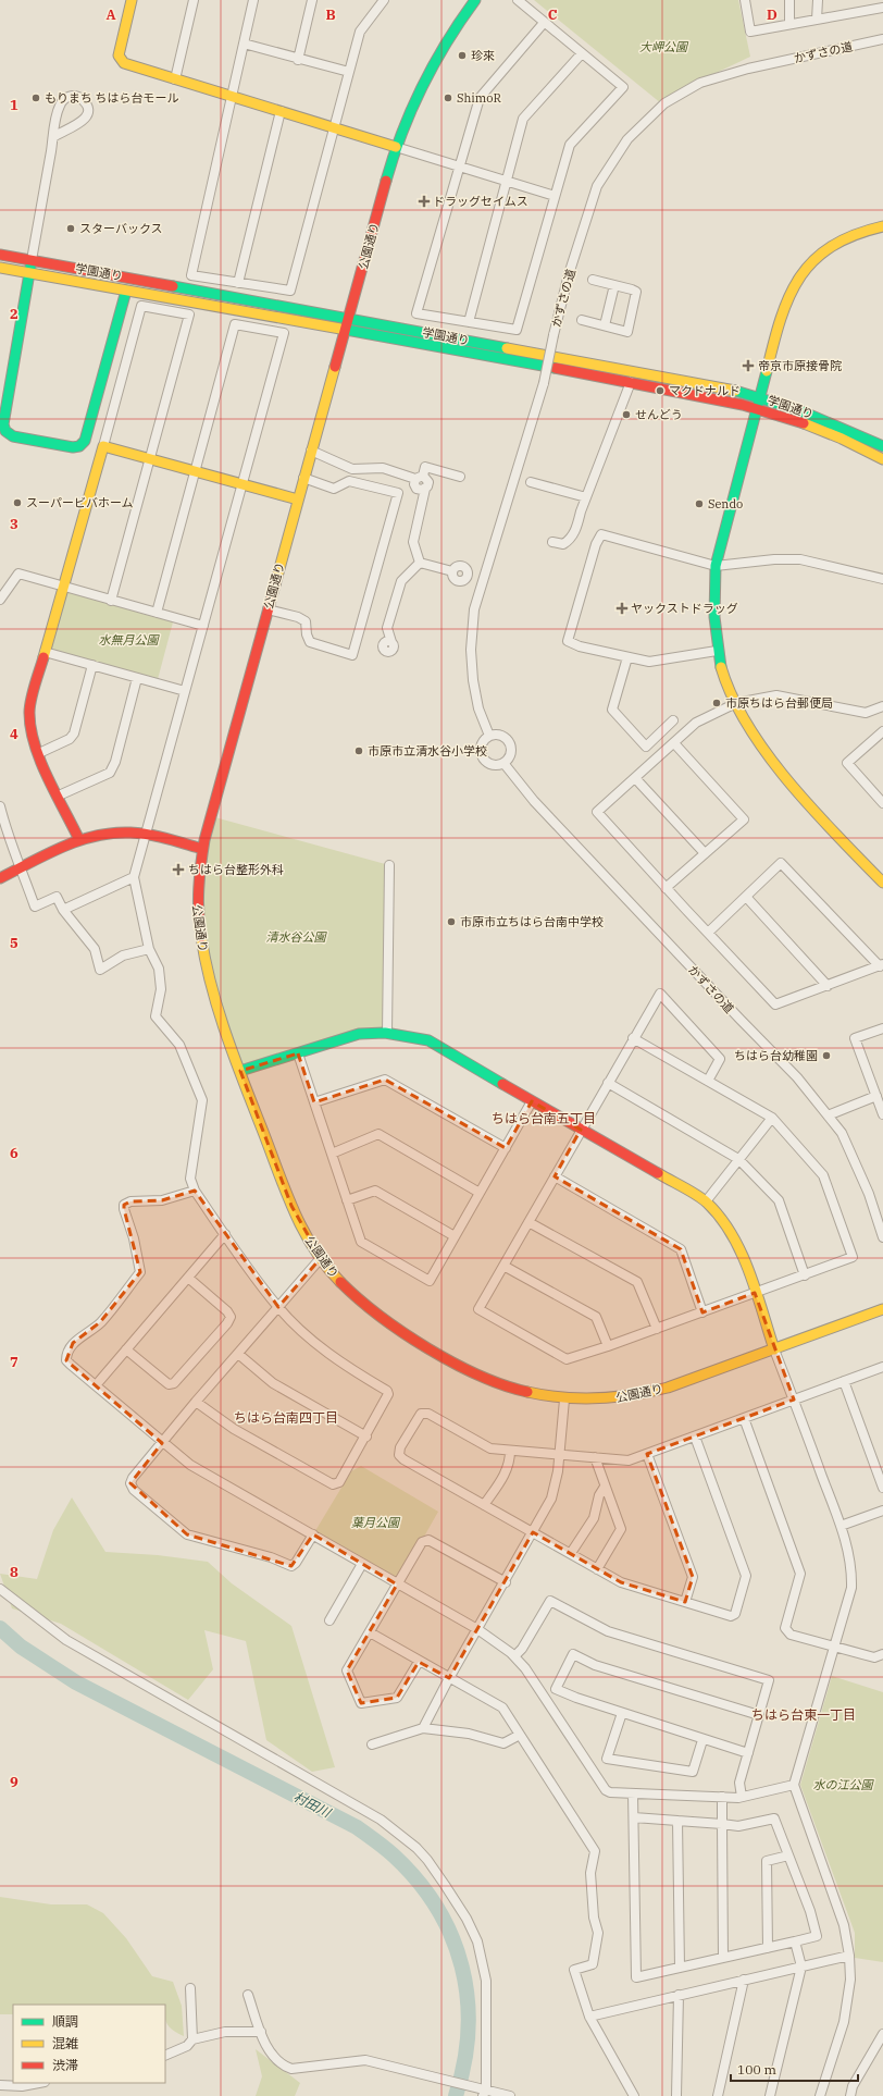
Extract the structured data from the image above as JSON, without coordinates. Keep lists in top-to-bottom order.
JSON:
{
  "streets": {
    "street": ["かずさの道", "公園通り", "学園通り"]
  },
  "crossings": [
    ["公園通り", "学園通り"]
  ],
  "districts": ["ちはら台南五丁目", "ちはら台南四丁目", "ちはら台東一丁目"],
  "water": ["村田川"],
  "parks": [
    "大岬公園",
    "水無月公園",
    "清水谷公園",
    "葉月公園",
    "水の江公園"
  ],
  "places": {
    "other": [
      "珍來",
      "もりまち ちはら台モール",
      "ShimoR",
      "スターバックス",
      "マクドナルド",
      "せんどう",
      "スーパービバホーム",
      "Sendo",
      "市原ちはら台郵便局",
      "市原市立清水谷小学校",
      "市原市立ちはら台南中学校",
      "ちはら台幼稚園"
    ],
    "health": [
      "ドラッグセイムス",
      "帝京市原接骨院",
      "ヤックストドラッグ",
      "ちはら台整形外科"
    ]
  },
  "legend": ["順調", "混雑", "渋滞"],
  "scale_bar": "100 m",
  "grid": {
    "columns": [
      "A",
      "B",
      "C",
      "D"
    ],
    "rows": [
      "1",
      "2",
      "3",
      "4",
      "5",
      "6",
      "7",
      "8",
      "9"
    ]
  }
}
